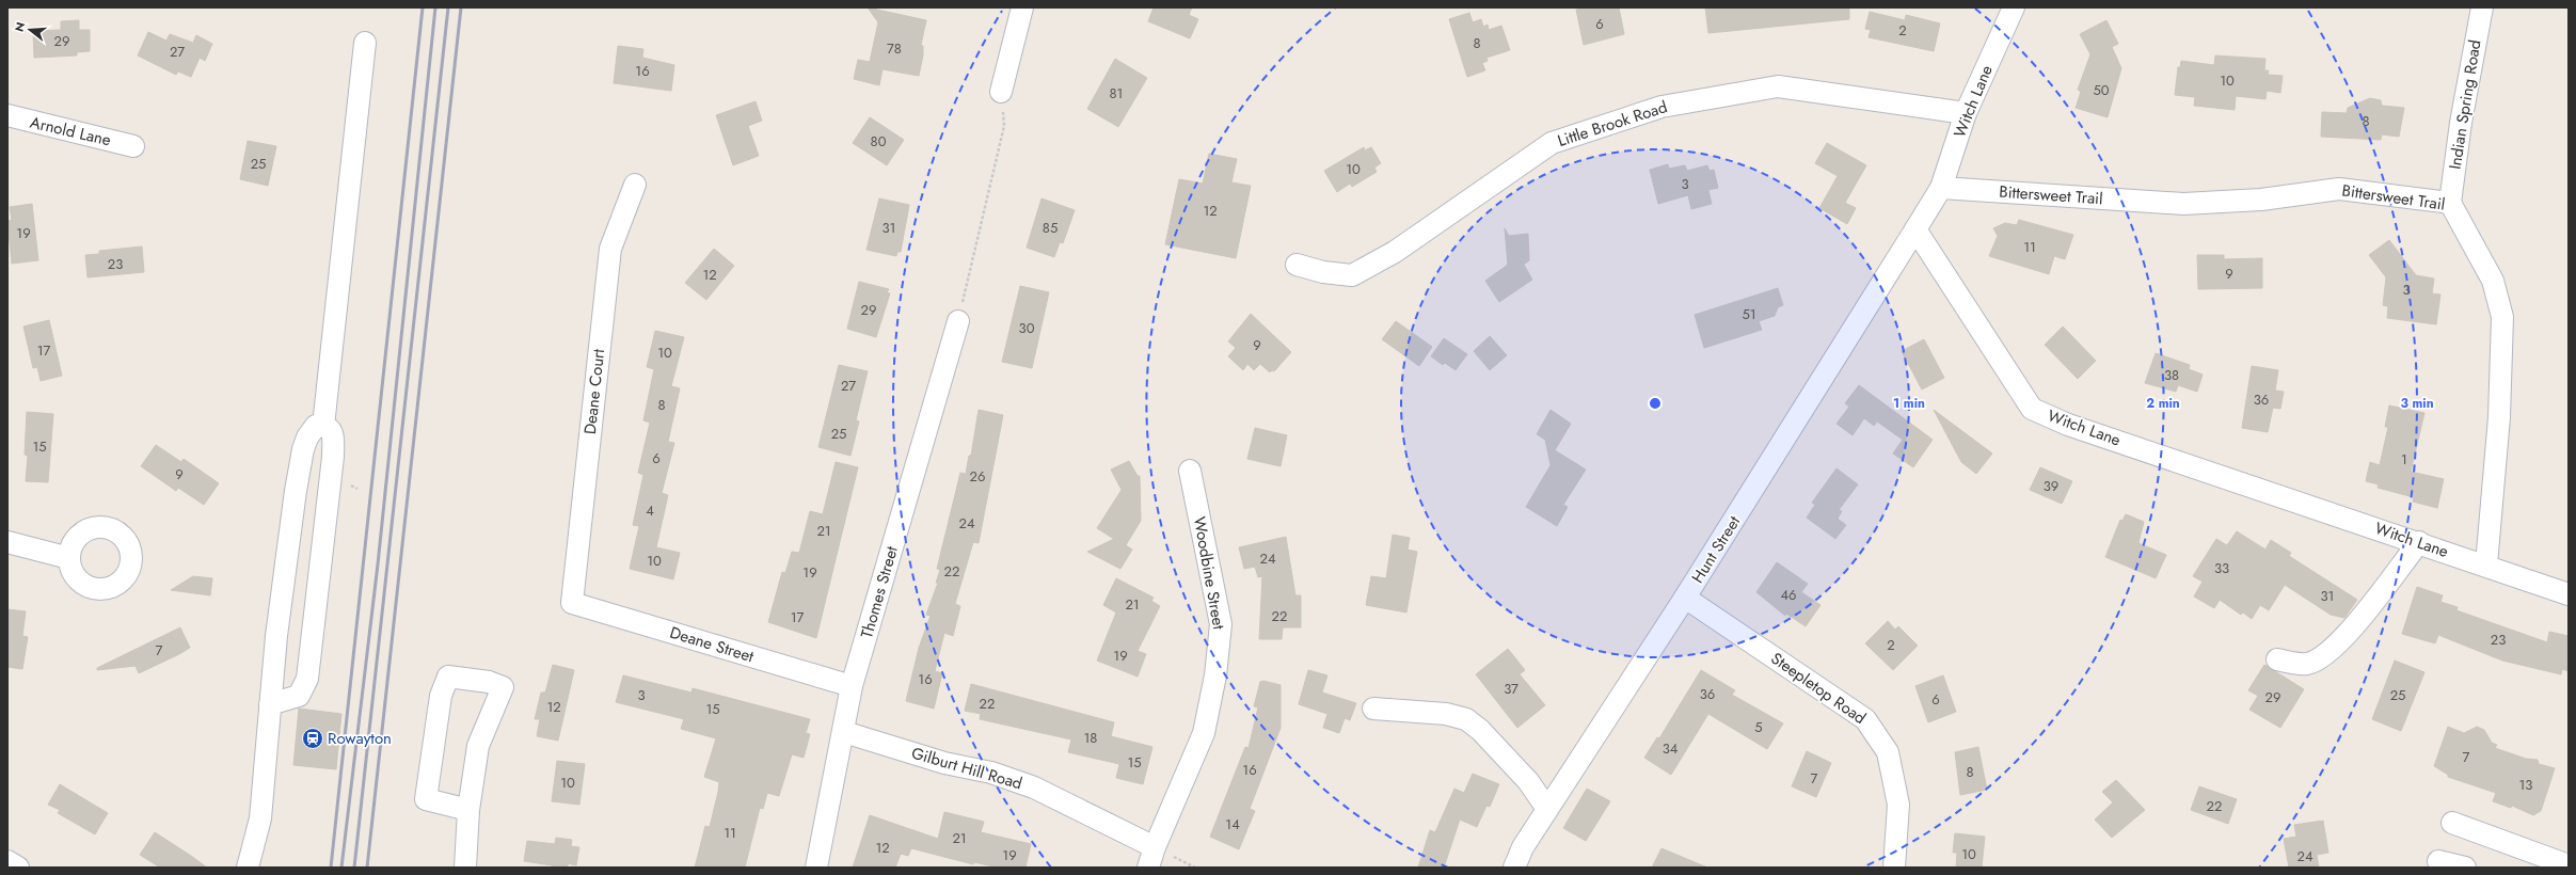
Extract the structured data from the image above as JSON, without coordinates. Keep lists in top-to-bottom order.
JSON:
{
  "streets": {
    "street": [
      "Witch Lane",
      "Indian Spring Road",
      "Little Brook Road",
      "Arnold Lane",
      "Bittersweet Trail",
      "Deane Court",
      "Hunt Street",
      "Woodbine Street",
      "Thomes Street",
      "Deane Street",
      "Steepletop Road",
      "Gilburt Hill Road"
    ]
  },
  "crossings": [
    ["Witch Lane", "Little Brook Road"],
    ["Witch Lane", "Bittersweet Trail"],
    ["Witch Lane", "Hunt Street"],
    ["Indian Spring Road", "Bittersweet Trail"],
    ["Deane Court", "Deane Street"],
    ["Hunt Street", "Steepletop Road"],
    ["Woodbine Street", "Gilburt Hill Road"],
    ["Thomes Street", "Deane Street"],
    ["Thomes Street", "Gilburt Hill Road"]
  ],
  "places": {
    "station": ["Rowayton"]
  },
  "house_numbers": [
    "6",
    "2",
    "29",
    "8",
    "78",
    "27",
    "16",
    "10",
    "50",
    "81",
    "8",
    "80",
    "25",
    "10",
    "3",
    "12",
    "31",
    "85",
    "19",
    "11",
    "23",
    "9",
    "12",
    "3",
    "29",
    "51",
    "30",
    "9",
    "17",
    "10",
    "38",
    "27",
    "36",
    "8",
    "25",
    "15",
    "6",
    "1",
    "9",
    "26",
    "39",
    "4",
    "24",
    "21",
    "24",
    "10",
    "33",
    "22",
    "19",
    "46",
    "31",
    "21",
    "22",
    "17",
    "23",
    "2",
    "7",
    "19",
    "16",
    "37",
    "36",
    "3",
    "25",
    "29",
    "6",
    "22",
    "12",
    "15",
    "5",
    "18",
    "34",
    "7",
    "15",
    "16",
    "8",
    "7",
    "10",
    "13",
    "22",
    "14",
    "11",
    "21",
    "12",
    "10",
    "19",
    "24"
  ],
  "north": "left",
  "rings": ["1 min", "2 min", "3 min"]
}
